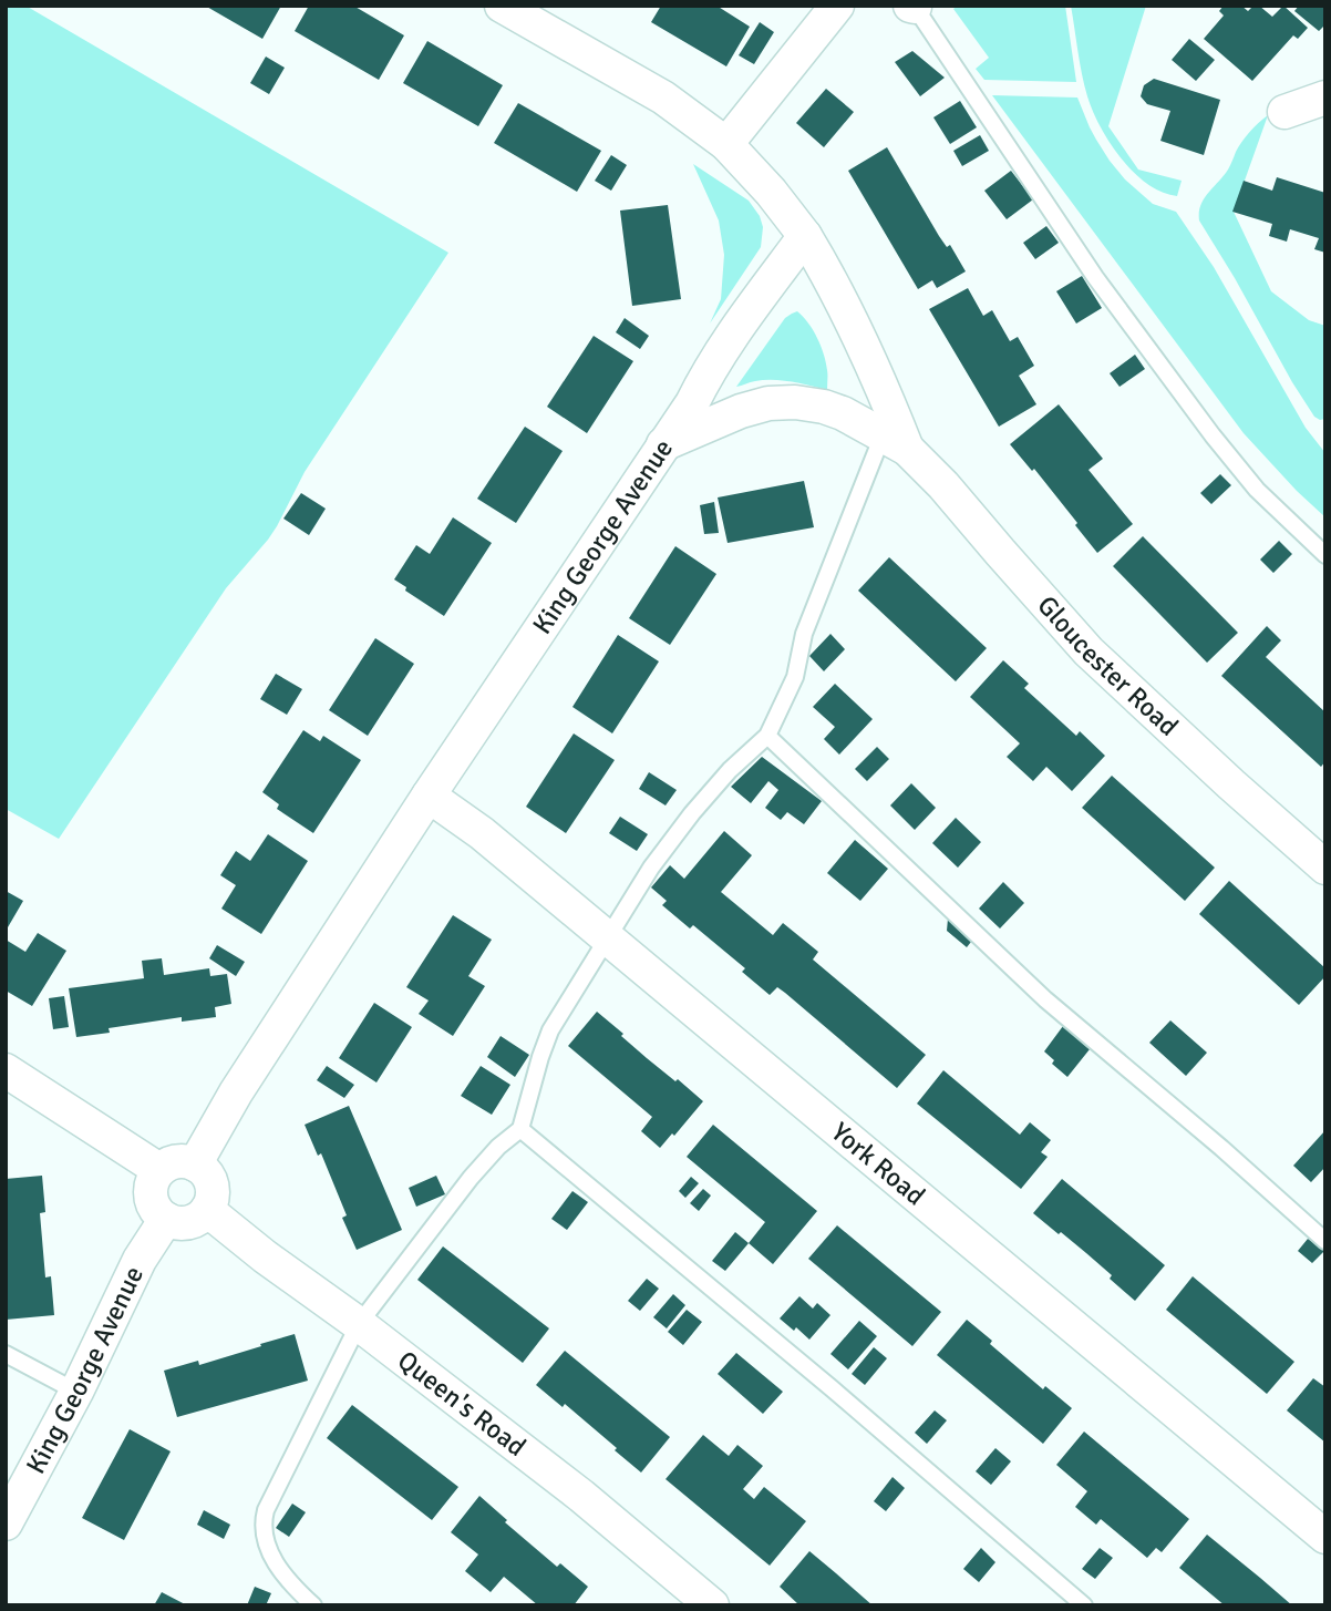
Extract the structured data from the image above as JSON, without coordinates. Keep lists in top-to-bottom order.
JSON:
{
  "streets": {
    "street": [
      "King George Avenue",
      "Gloucester Road",
      "York Road",
      "Queen's Road"
    ]
  },
  "crossings": [
    ["King George Avenue", "Gloucester Road"],
    ["King George Avenue", "York Road"],
    ["King George Avenue", "Queen's Road"]
  ]
}
